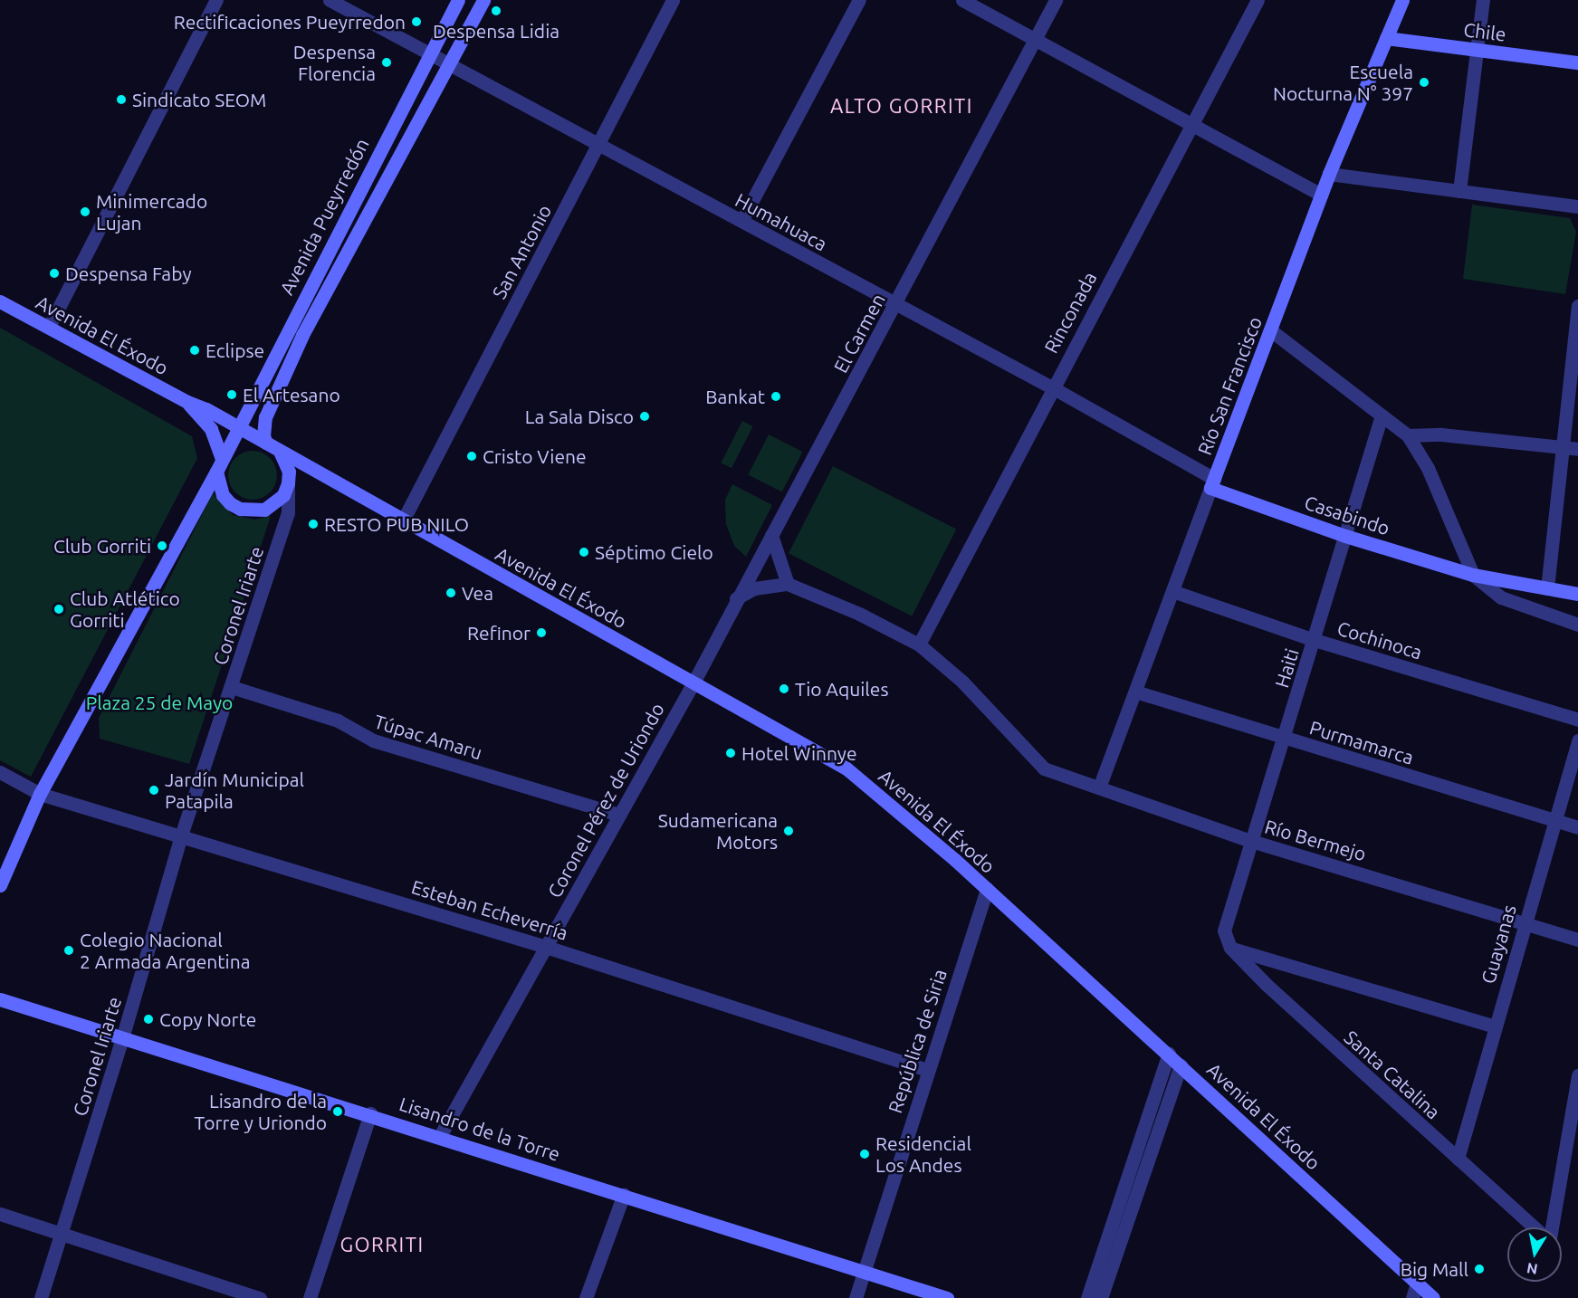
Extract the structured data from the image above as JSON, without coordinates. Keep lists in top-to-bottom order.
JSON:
{
  "streets": {
    "main road": [
      "Chile",
      "Avenida Pueyrredón",
      "Avenida El Éxodo",
      "Río San Francisco",
      "Casabindo",
      "Lisandro de la Torre"
    ],
    "street": [
      "Humahuaca",
      "San Antonio",
      "Rinconada",
      "El Carmen",
      "Coronel Iriarte",
      "Cochinoca",
      "Haiti",
      "Túpac Amaru",
      "Purmamarca",
      "Coronel Pérez de Uriondo",
      "Río Bermejo",
      "Esteban Echeverría",
      "Guayanas",
      "República de Siria",
      "Santa Catalina"
    ]
  },
  "crossings": [
    ["Chile", "Río San Francisco"],
    ["Avenida Pueyrredón", "Humahuaca"],
    ["Avenida Pueyrredón", "Avenida El Éxodo"],
    ["Avenida Pueyrredón", "Coronel Iriarte"],
    ["Avenida Pueyrredón", "Esteban Echeverría"],
    ["Humahuaca", "San Antonio"],
    ["Humahuaca", "Rinconada"],
    ["Humahuaca", "El Carmen"],
    ["Humahuaca", "Río San Francisco"],
    ["Humahuaca", "Casabindo"],
    ["San Antonio", "Avenida El Éxodo"],
    ["Rinconada", "Río Bermejo"],
    ["El Carmen", "Avenida El Éxodo"],
    ["El Carmen", "Coronel Pérez de Uriondo"],
    ["Avenida El Éxodo", "Coronel Iriarte"],
    ["Avenida El Éxodo", "Coronel Pérez de Uriondo"],
    ["Avenida El Éxodo", "República de Siria"],
    ["Río San Francisco", "Casabindo"],
    ["Río San Francisco", "Cochinoca"],
    ["Río San Francisco", "Purmamarca"],
    ["Río San Francisco", "Río Bermejo"],
    ["Casabindo", "Haiti"],
    ["Coronel Iriarte", "Túpac Amaru"],
    ["Coronel Iriarte", "Esteban Echeverría"],
    ["Coronel Iriarte", "Lisandro de la Torre"],
    ["Cochinoca", "Haiti"],
    ["Haiti", "Purmamarca"],
    ["Haiti", "Río Bermejo"],
    ["Haiti", "Santa Catalina"],
    ["Túpac Amaru", "Coronel Pérez de Uriondo"],
    ["Purmamarca", "Guayanas"],
    ["Coronel Pérez de Uriondo", "Esteban Echeverría"],
    ["Coronel Pérez de Uriondo", "Lisandro de la Torre"],
    ["Río Bermejo", "Guayanas"],
    ["Esteban Echeverría", "República de Siria"],
    ["Guayanas", "Santa Catalina"],
    ["República de Siria", "Lisandro de la Torre"]
  ],
  "districts": ["ALTO GORRITI", "GORRITI"],
  "parks": ["Plaza 25 de Mayo"],
  "places": [
    "Despensa Lidia",
    "Rectificaciones Pueyrredon",
    "Despensa Florencia",
    "Escuela Nocturna N° 397",
    "Sindicato SEOM",
    "Minimercado Lujan",
    "Despensa Faby",
    "Eclipse",
    "El Artesano",
    "Bankat",
    "La Sala Disco",
    "Cristo Viene",
    "RESTO PUB NILO",
    "Club Gorriti",
    "Séptimo Cielo",
    "Vea",
    "Club Atlético Gorriti",
    "Refinor",
    "Tio Aquiles",
    "Hotel Winnye",
    "Jardín Municipal Patapila",
    "Sudamericana Motors",
    "Colegio Nacional 2 Armada Argentina",
    "Copy Norte",
    "Lisandro de la Torre y Uriondo",
    "Residencial Los Andes",
    "Big Mall"
  ],
  "north": "bottom"
}
